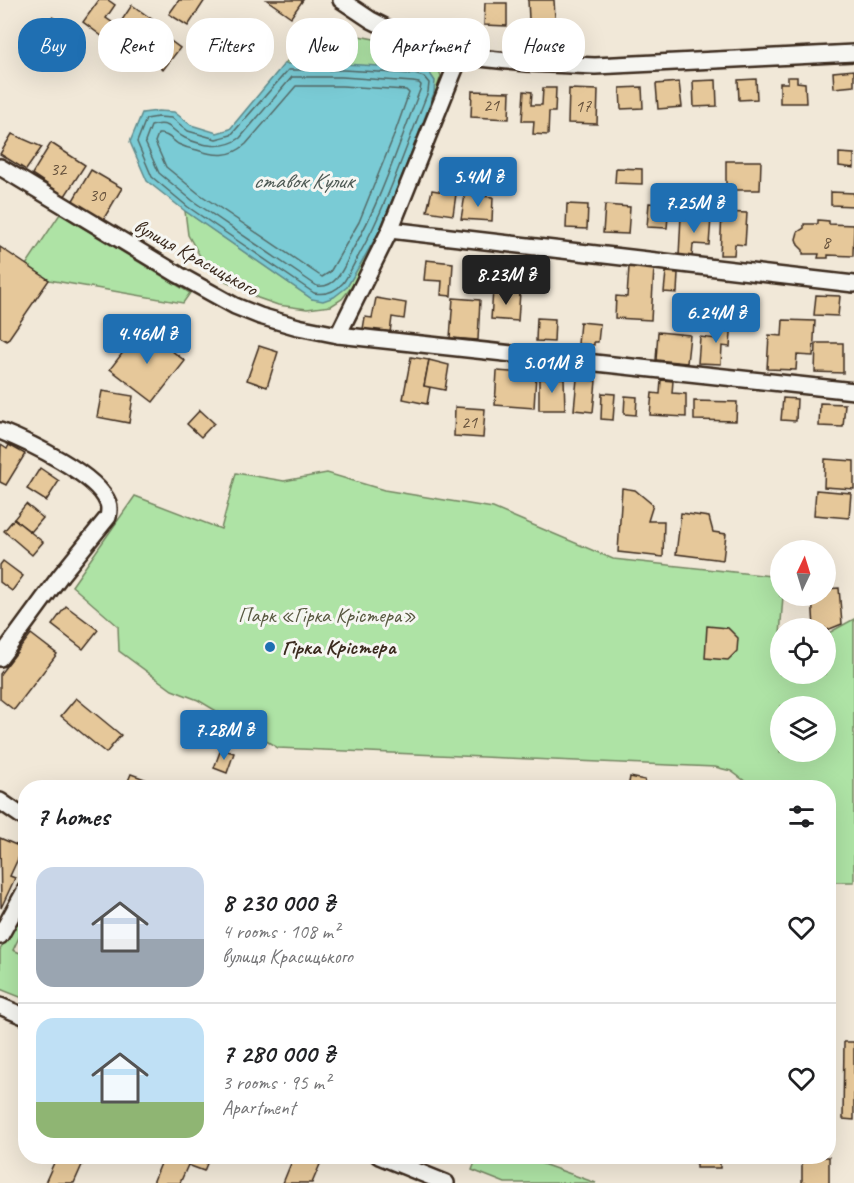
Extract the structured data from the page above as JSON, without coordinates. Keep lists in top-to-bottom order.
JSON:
{
  "streets": {
    "street": ["вулиця Красицького"]
  },
  "water": ["ставок Кулик"],
  "parks": ["Парк «Гірка Крістера»"],
  "places": ["Гірка Крістера"],
  "house_numbers": [
    "21",
    "17",
    "32",
    "30",
    "8",
    "21"
  ],
  "north": "top",
  "page": {
    "chip": [
      "Buy",
      "Rent",
      "Filters",
      "New",
      "Apartment",
      "House"
    ],
    "price": [
      "5.4M ₴",
      "7.25M ₴",
      "8.23M ₴",
      "6.24M ₴",
      "4.46M ₴",
      "5.01M ₴",
      "7.28M ₴"
    ],
    "heading": "7 homes",
    "list": [
      {
        "name": "8 230 000 ₴",
        "note": "4 rooms · 108 m² · вулиця Красицького"
      },
      {
        "name": "7 280 000 ₴",
        "note": "3 rooms · 95 m² · Apartment"
      }
    ]
  }
}
